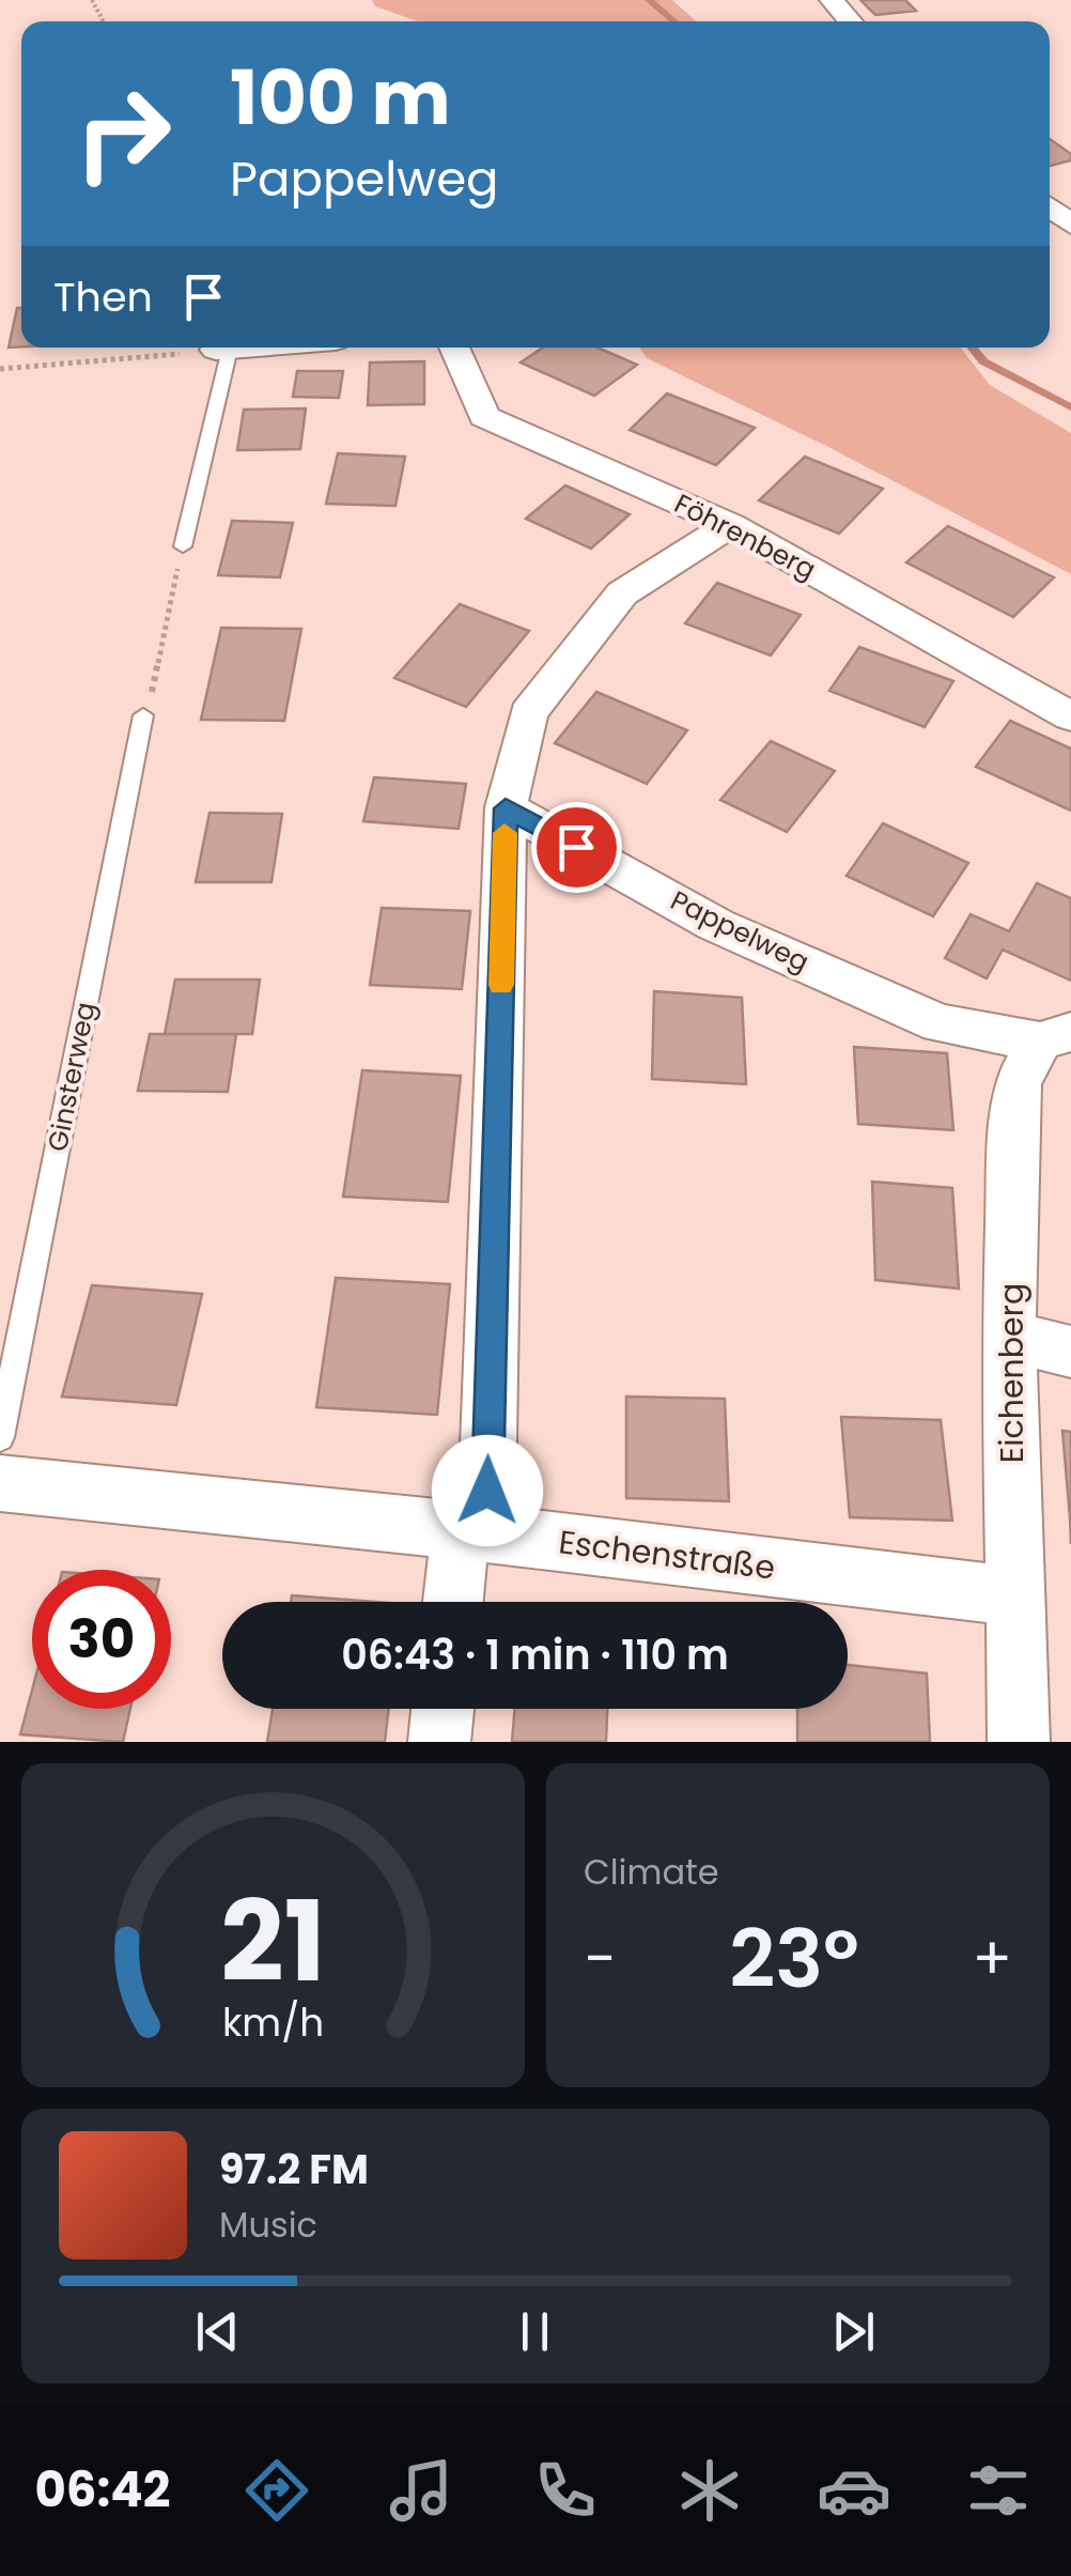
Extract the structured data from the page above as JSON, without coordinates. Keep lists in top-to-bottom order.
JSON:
{
  "streets": {
    "street": [
      "Föhrenberg",
      "Pappelweg",
      "Eichenberg",
      "Eschenstraße"
    ],
    "lane": ["Ginsterweg"]
  },
  "crossings": [
    ["Pappelweg", "Eichenberg"],
    ["Eichenberg", "Eschenstraße"]
  ],
  "page": {
    "turn": ["100 m", "Pappelweg"],
    "then": "Then",
    "limit": "30",
    "trip": "06:43 · 1 min · 110 m",
    "tile": "Climate",
    "heat": ["−", "23°", "+"],
    "song": ["97.2 FM", "Music"],
    "tabs": "06:42",
    "gauge": ["21", "km/h"]
  }
}
